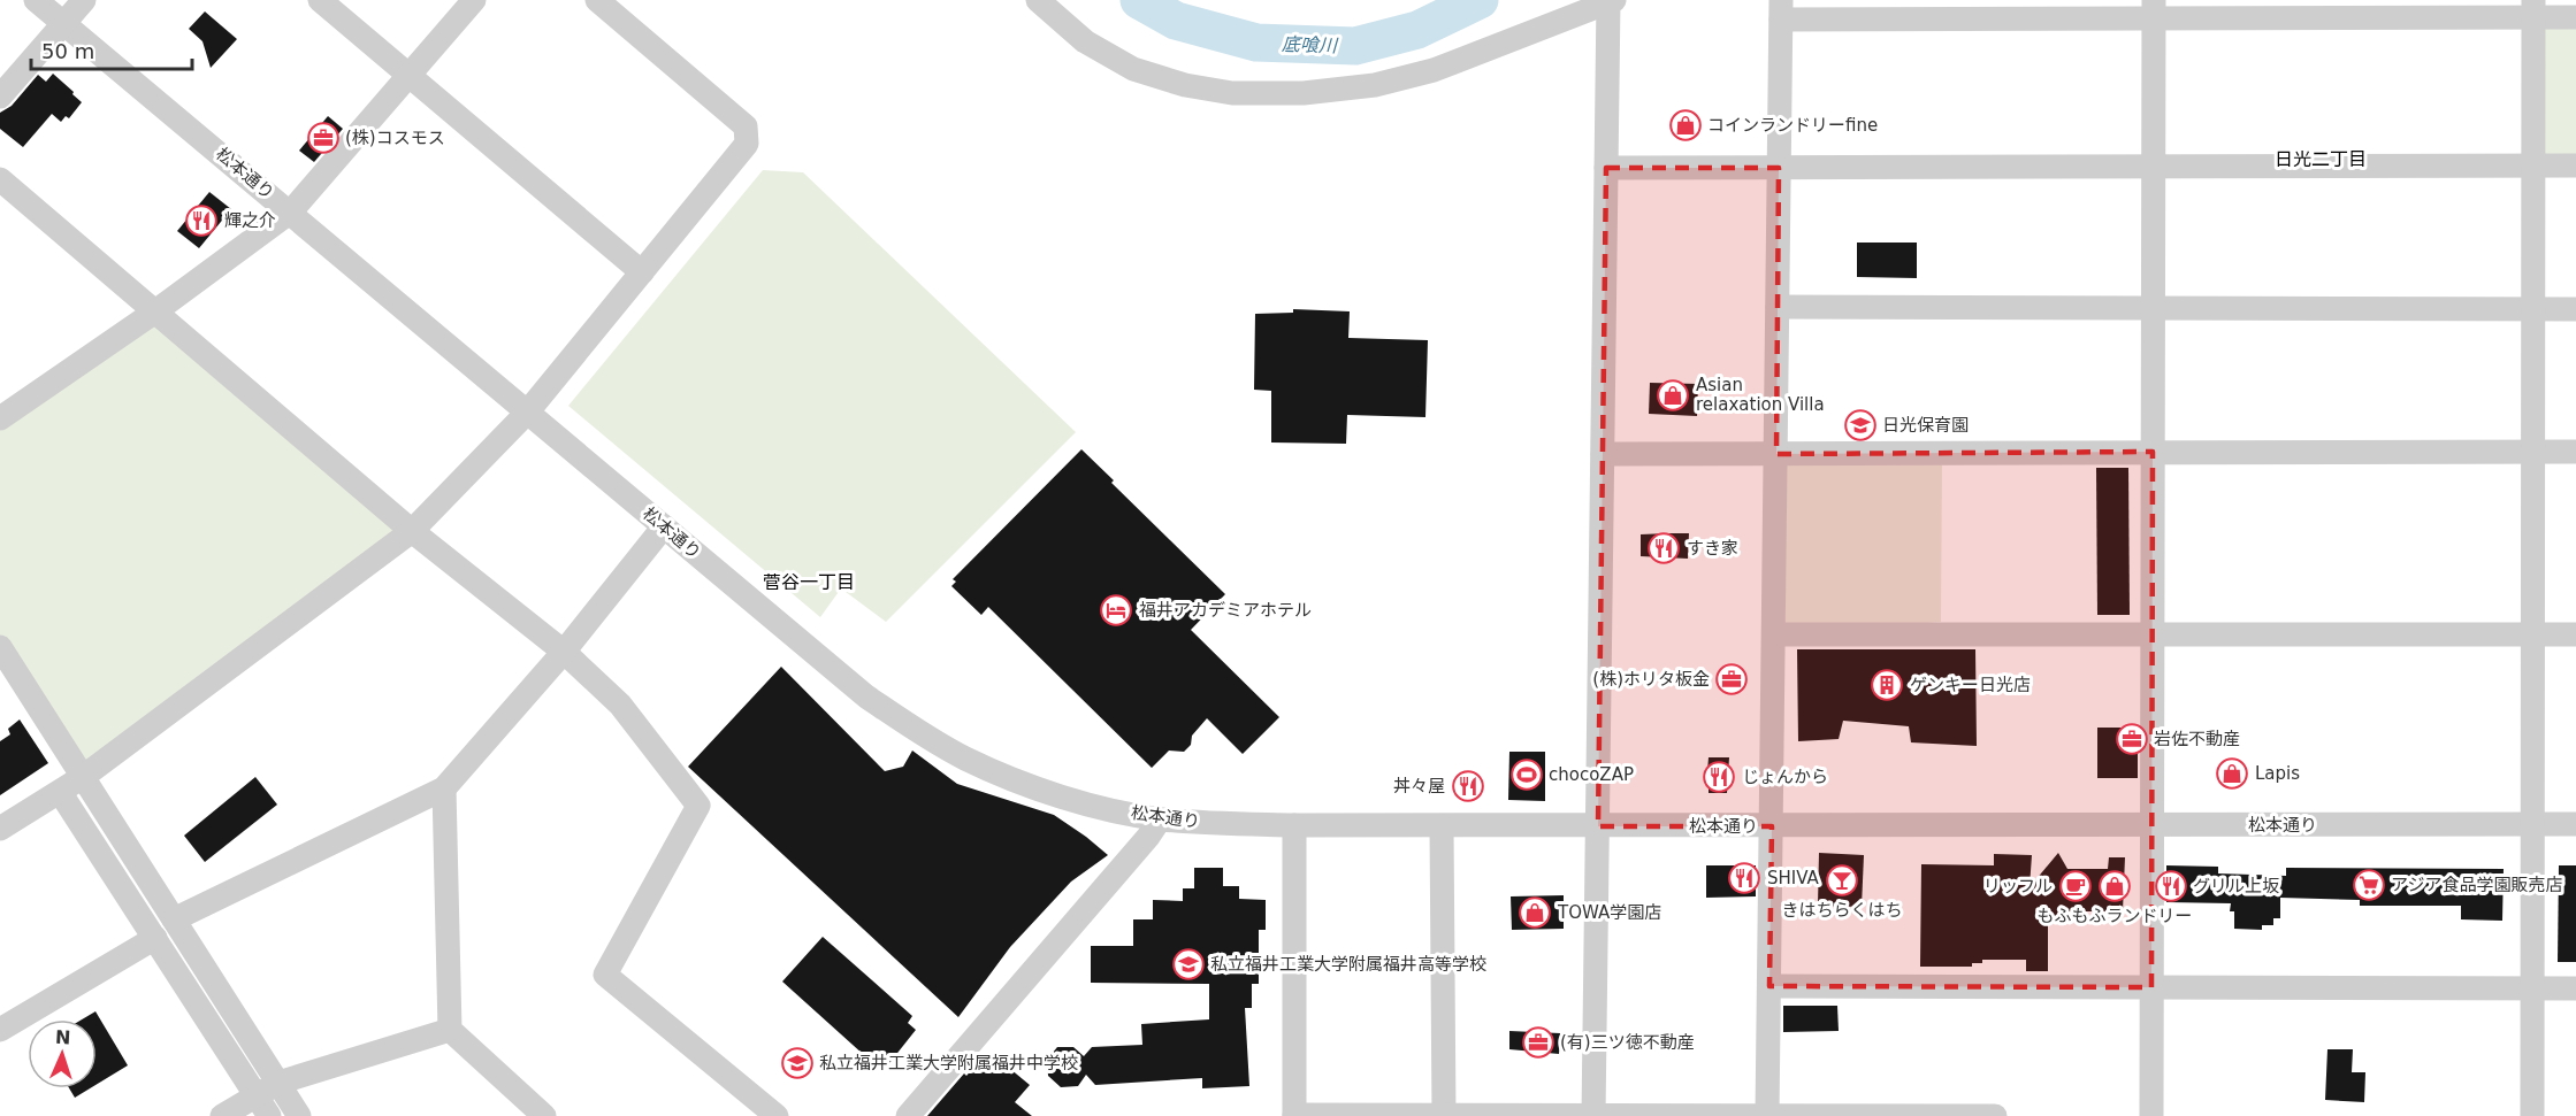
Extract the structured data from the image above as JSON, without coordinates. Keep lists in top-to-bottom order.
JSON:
{
  "streets": {
    "street": ["松本通り"]
  },
  "districts": ["日光二丁目", "菅谷一丁目"],
  "water": ["底喰川"],
  "places": {
    "shop": [
      "コインランドリーfine",
      "Asian relaxation Villa",
      "Lapis",
      "もふもふランドリー",
      "TOWA学園店"
    ],
    "office": [
      "(株)コスモス",
      "(株)ホリタ板金",
      "岩佐不動産",
      "(有)三ツ徳不動産"
    ],
    "restaurant": [
      "輝之介",
      "すき家",
      "じょんから",
      "丼々屋",
      "SHIVA",
      "グリル上坂"
    ],
    "school or university": ["日光保育園", "私立福井工業大学附属福井高等学校", "私立福井工業大学附属福井中学校"],
    "hotel": ["福井アカデミアホテル"],
    "building": ["ゲンキー日光店"],
    "sports": ["chocoZAP"],
    "bar": ["きはちらくはち"],
    "supermarket": ["アジア食品学園販売店"],
    "cafe": ["リッフル"]
  },
  "scale_bar": "50 m",
  "north": "top"
}
